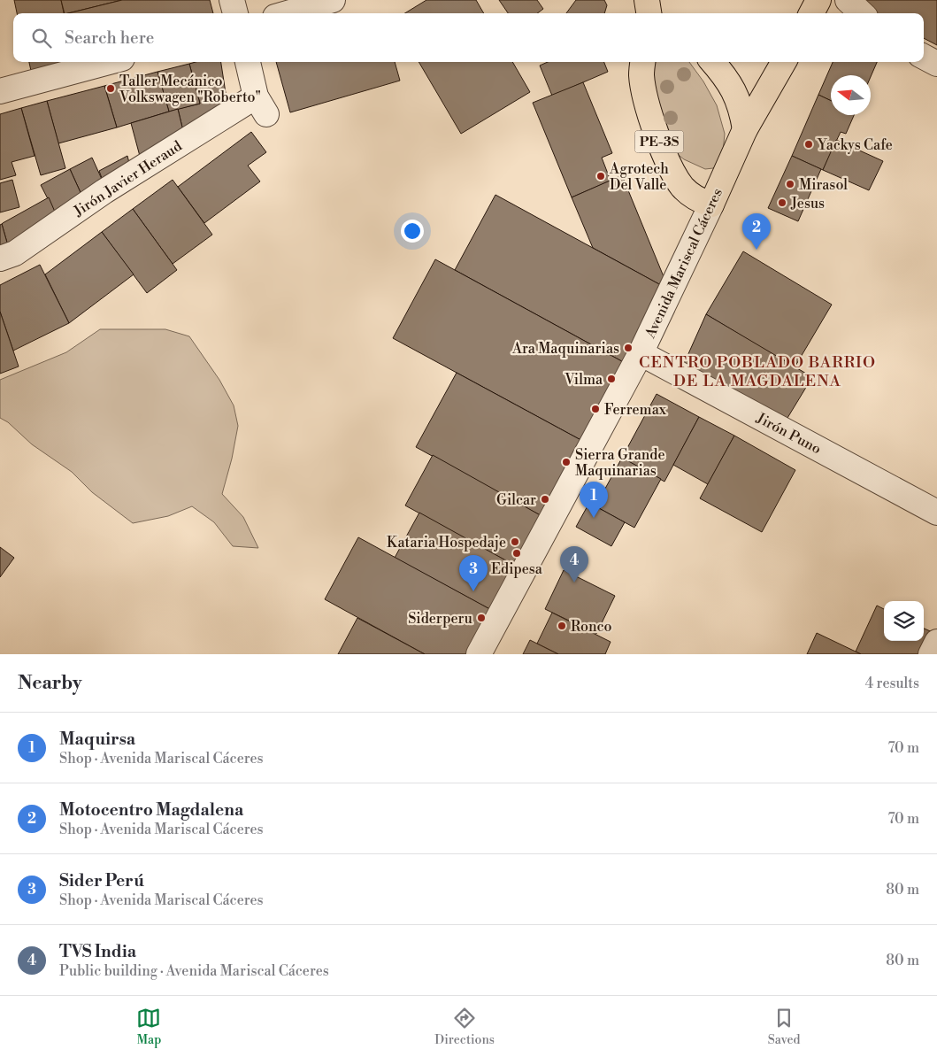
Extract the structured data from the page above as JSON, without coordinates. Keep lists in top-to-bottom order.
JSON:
{
  "streets": {
    "highway": ["PE-3S", "Avenida Mariscal Cáceres"],
    "street": ["Jirón Javier Heraud", "Jirón Puno"]
  },
  "crossings": [
    ["PE-3S", "Avenida Mariscal Cáceres"],
    ["Avenida Mariscal Cáceres", "Jirón Puno"]
  ],
  "districts": ["CENTRO POBLADO BARRIO DE LA MAGDALENA"],
  "places": [
    "Taller Mecánico Volkswagen \"Roberto\"",
    "Yackys Cafe",
    "Agrotech Del Valle",
    "Mirasol",
    "Jesus",
    "Ara Maquinarias",
    "Vilma",
    "Ferremax",
    "Sierra Grande Maquinarias",
    "Gilcar",
    "Kataria Hospedaje",
    "Edipesa",
    "Siderperu",
    "Ronco"
  ],
  "north": "left",
  "page": {
    "search": "Search here",
    "pins": [
      "2",
      "1",
      "4",
      "3"
    ],
    "heading": ["Nearby", "4 results"],
    "list": [
      {
        "mark": "1",
        "name": "Maquirsa",
        "note": "Shop · Avenida Mariscal Cáceres",
        "value": "70 m"
      },
      {
        "mark": "2",
        "name": "Motocentro Magdalena",
        "note": "Shop · Avenida Mariscal Cáceres",
        "value": "70 m"
      },
      {
        "mark": "3",
        "name": "Sider Perú",
        "note": "Shop · Avenida Mariscal Cáceres",
        "value": "80 m"
      },
      {
        "mark": "4",
        "name": "TVS India",
        "note": "Public building · Avenida Mariscal Cáceres",
        "value": "80 m"
      }
    ],
    "nav": ["Map", "Directions", "Saved"]
  }
}
